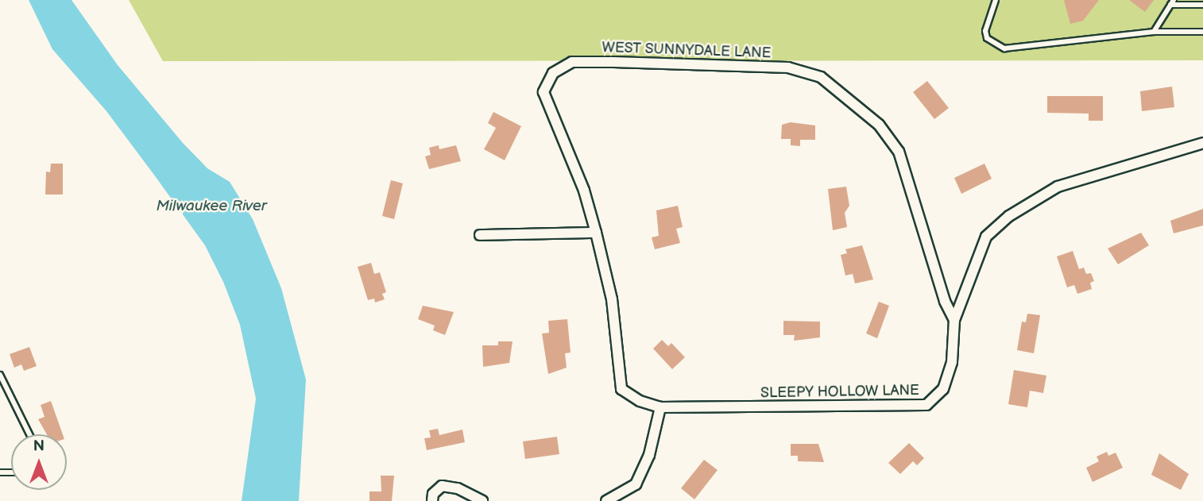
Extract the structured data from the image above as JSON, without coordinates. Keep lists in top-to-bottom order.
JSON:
{
  "streets": {
    "street": ["WEST SUNNYDALE LANE", "SLEEPY HOLLOW LANE"]
  },
  "crossings": [
    ["WEST SUNNYDALE LANE", "SLEEPY HOLLOW LANE"]
  ],
  "water": ["Milwaukee River"],
  "north": "top"
}
